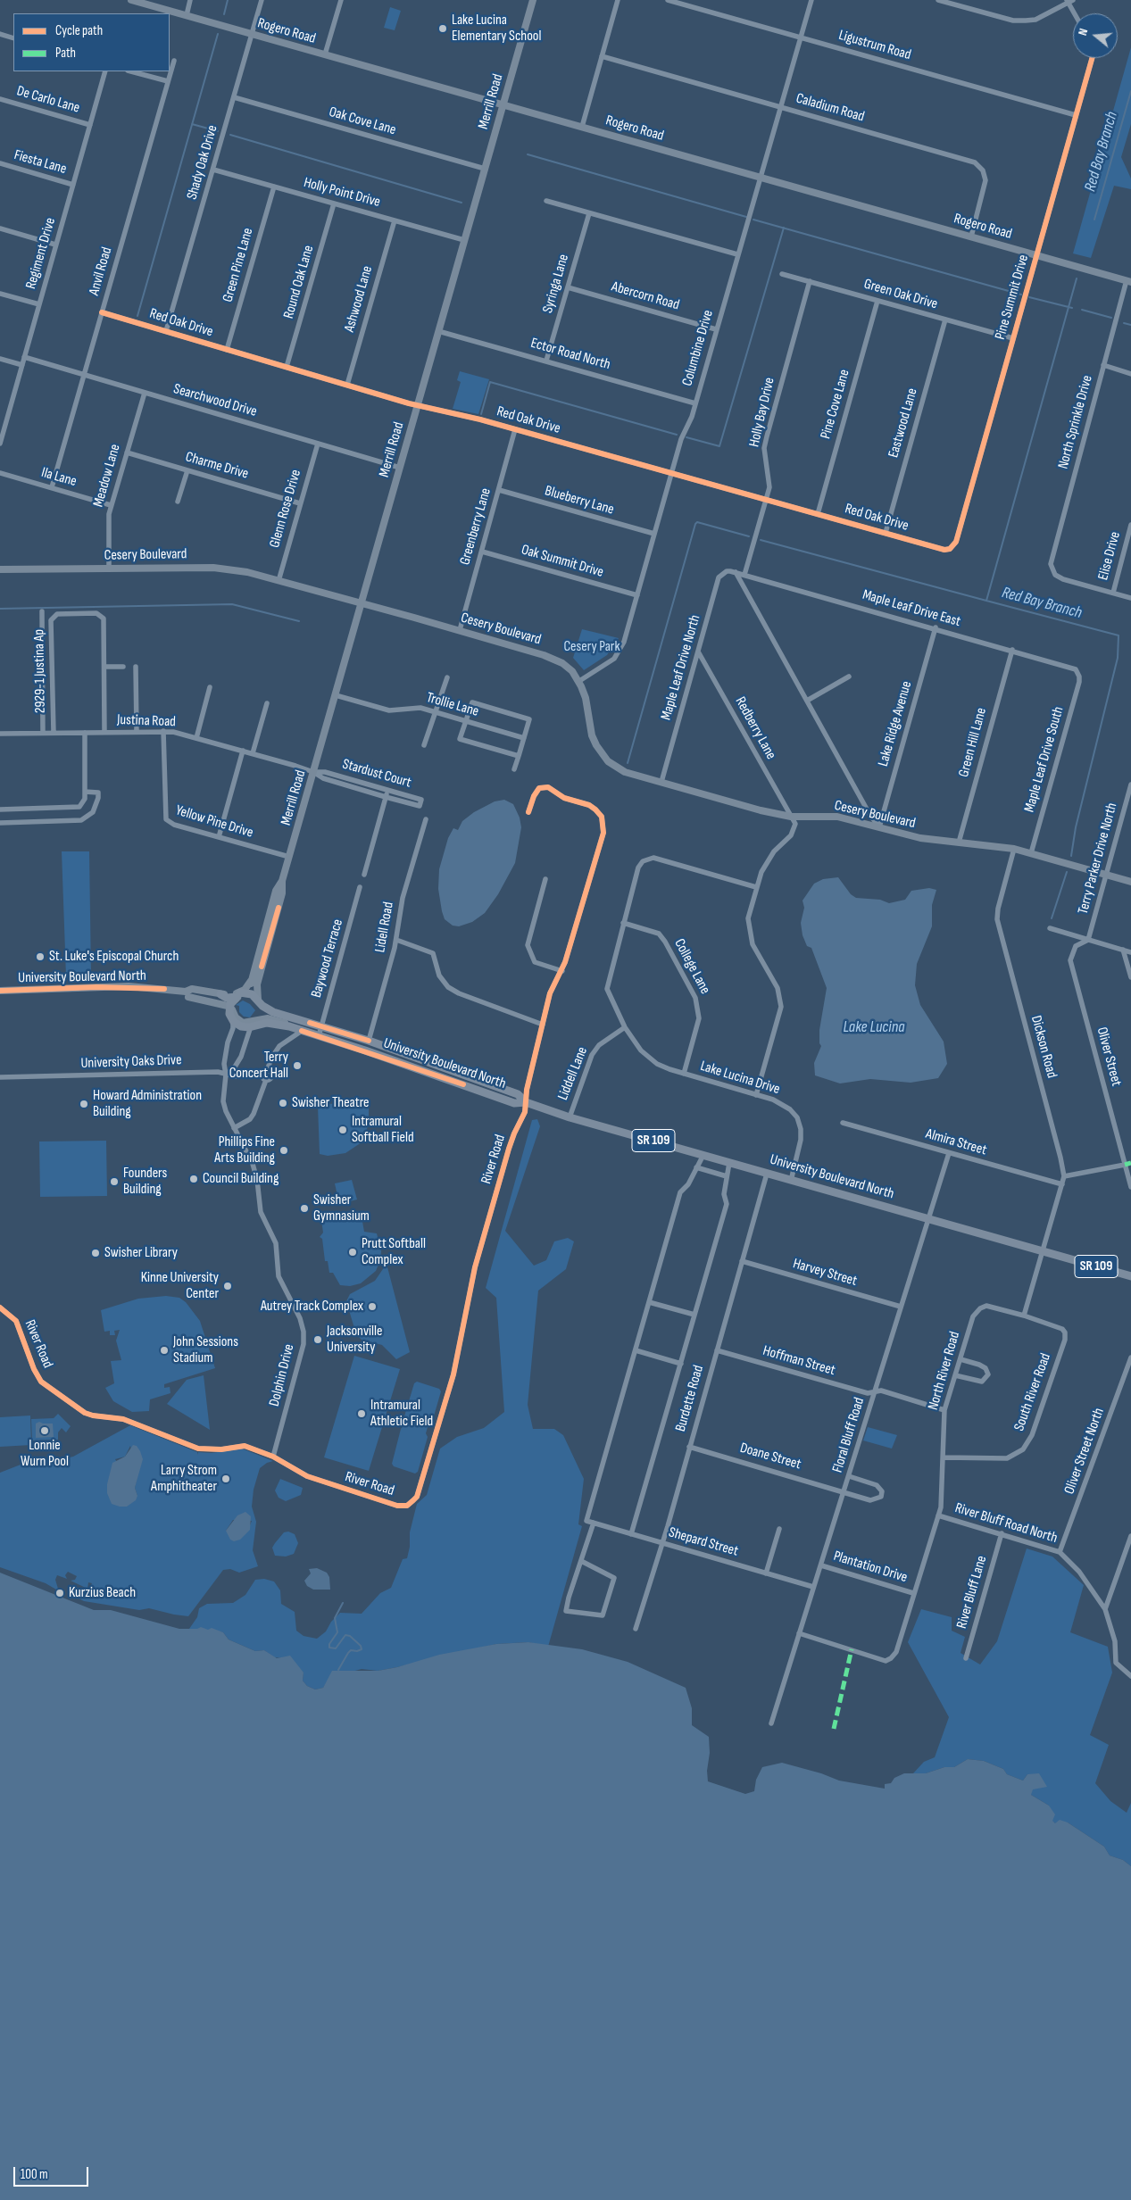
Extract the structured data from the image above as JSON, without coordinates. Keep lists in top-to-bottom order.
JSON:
{
  "streets": {
    "main road": [
      "Rogero Road",
      "Merrill Road",
      "Cesery Boulevard",
      "University Boulevard North",
      "SR 109"
    ],
    "street": [
      "Ligustrum Road",
      "De Carlo Lane",
      "Caladium Road",
      "Oak Cove Lane",
      "Fiesta Lane",
      "Shady Oak Drive",
      "Holly Point Drive",
      "Regiment Drive",
      "Green Pine Lane",
      "Anvil Road",
      "Round Oak Lane",
      "Syringa Lane",
      "Green Oak Drive",
      "Abercorn Road",
      "Pine Summit Drive",
      "Ashwood Lane",
      "Red Oak Drive",
      "Columbine Drive",
      "Ector Road North",
      "Searchwood Drive",
      "Pine Cove Lane",
      "Holly Bay Drive",
      "North Sprinkle Drive",
      "Eastwood Lane",
      "Charme Drive",
      "Meadow Lane",
      "Ila Lane",
      "Blueberry Lane",
      "Glenn Rose Drive",
      "Greenberry Lane",
      "Elise Drive",
      "Oak Summit Drive",
      "Maple Leaf Drive East",
      "Maple Leaf Drive North",
      "2929-1 Justina Ap",
      "Trollie Lane",
      "Justina Road",
      "Lake Ridge Avenue",
      "Redberry Lane",
      "Green Hill Lane",
      "Maple Leaf Drive South",
      "Stardust Court",
      "Yellow Pine Drive",
      "Terry Parker Drive North",
      "Lidell Road",
      "Baywood Terrace",
      "College Lane",
      "Dickson Road",
      "Oliver Street",
      "University Oaks Drive",
      "Liddell Lane",
      "Lake Lucina Drive",
      "Almira Street",
      "River Road",
      "Harvey Street",
      "Hoffman Street",
      "North River Road",
      "Dolphin Drive",
      "South River Road",
      "Burdette Road",
      "Floral Bluff Road",
      "Oliver Street North",
      "Doane Street",
      "River Bluff Road North",
      "Shepard Street",
      "Plantation Drive",
      "River Bluff Lane"
    ]
  },
  "crossings": [
    ["Rogero Road", "Merrill Road"],
    ["Rogero Road", "Caladium Road"],
    ["Rogero Road", "Shady Oak Drive"],
    ["Rogero Road", "Pine Summit Drive"],
    ["Rogero Road", "Columbine Drive"],
    ["Rogero Road", "North Sprinkle Drive"],
    ["Ligustrum Road", "Pine Summit Drive"],
    ["Ligustrum Road", "Columbine Drive"],
    ["De Carlo Lane", "Regiment Drive"],
    ["Merrill Road", "Oak Cove Lane"],
    ["Merrill Road", "Holly Point Drive"],
    ["Merrill Road", "Red Oak Drive"],
    ["Merrill Road", "Ector Road North"],
    ["Merrill Road", "Searchwood Drive"],
    ["Merrill Road", "Cesery Boulevard"],
    ["Merrill Road", "Trollie Lane"],
    ["Merrill Road", "Justina Road"],
    ["Merrill Road", "Stardust Court"],
    ["Merrill Road", "Yellow Pine Drive"],
    ["Merrill Road", "University Boulevard North"],
    ["Merrill Road", "SR 109"],
    ["Caladium Road", "Columbine Drive"],
    ["Oak Cove Lane", "Shady Oak Drive"],
    ["Fiesta Lane", "Regiment Drive"],
    ["Shady Oak Drive", "Holly Point Drive"],
    ["Shady Oak Drive", "Red Oak Drive"],
    ["Holly Point Drive", "Green Pine Lane"],
    ["Holly Point Drive", "Round Oak Lane"],
    ["Holly Point Drive", "Ashwood Lane"],
    ["Regiment Drive", "Searchwood Drive"],
    ["Green Pine Lane", "Red Oak Drive"],
    ["Anvil Road", "Red Oak Drive"],
    ["Anvil Road", "Searchwood Drive"],
    ["Anvil Road", "Ila Lane"],
    ["Round Oak Lane", "Red Oak Drive"],
    ["Syringa Lane", "Abercorn Road"],
    ["Syringa Lane", "Ector Road North"],
    ["Green Oak Drive", "Pine Summit Drive"],
    ["Green Oak Drive", "Pine Cove Lane"],
    ["Green Oak Drive", "Holly Bay Drive"],
    ["Green Oak Drive", "Eastwood Lane"],
    ["Abercorn Road", "Columbine Drive"],
    ["Pine Summit Drive", "Red Oak Drive"],
    ["Ashwood Lane", "Red Oak Drive"],
    ["Red Oak Drive", "Columbine Drive"],
    ["Red Oak Drive", "Pine Cove Lane"],
    ["Red Oak Drive", "Holly Bay Drive"],
    ["Red Oak Drive", "Eastwood Lane"],
    ["Red Oak Drive", "Greenberry Lane"],
    ["Columbine Drive", "Ector Road North"],
    ["Columbine Drive", "Blueberry Lane"],
    ["Columbine Drive", "Cesery Boulevard"],
    ["Columbine Drive", "Oak Summit Drive"],
    ["Searchwood Drive", "Meadow Lane"],
    ["Searchwood Drive", "Glenn Rose Drive"],
    ["Holly Bay Drive", "Maple Leaf Drive East"],
    ["North Sprinkle Drive", "Elise Drive"],
    ["Charme Drive", "Meadow Lane"],
    ["Charme Drive", "Glenn Rose Drive"],
    ["Meadow Lane", "Ila Lane"],
    ["Meadow Lane", "Cesery Boulevard"],
    ["Blueberry Lane", "Greenberry Lane"],
    ["Glenn Rose Drive", "Cesery Boulevard"],
    ["Greenberry Lane", "Cesery Boulevard"],
    ["Greenberry Lane", "Oak Summit Drive"],
    ["Cesery Boulevard", "Maple Leaf Drive North"],
    ["Cesery Boulevard", "Lake Ridge Avenue"],
    ["Cesery Boulevard", "Redberry Lane"],
    ["Cesery Boulevard", "Green Hill Lane"],
    ["Cesery Boulevard", "Maple Leaf Drive South"],
    ["Cesery Boulevard", "Terry Parker Drive North"],
    ["Cesery Boulevard", "Dickson Road"],
    ["Maple Leaf Drive East", "Maple Leaf Drive North"],
    ["Maple Leaf Drive East", "Lake Ridge Avenue"],
    ["Maple Leaf Drive East", "Green Hill Lane"],
    ["Maple Leaf Drive East", "Maple Leaf Drive South"],
    ["Maple Leaf Drive North", "Redberry Lane"],
    ["2929-1 Justina Ap", "Justina Road"],
    ["Justina Road", "Stardust Court"],
    ["Justina Road", "Yellow Pine Drive"],
    ["Terry Parker Drive North", "Oliver Street"],
    ["Lidell Road", "University Boulevard North"],
    ["Baywood Terrace", "University Boulevard North"],
    ["College Lane", "Lake Lucina Drive"],
    ["University Boulevard North", "Dickson Road"],
    ["University Boulevard North", "Liddell Lane"],
    ["University Boulevard North", "Lake Lucina Drive"],
    ["University Boulevard North", "SR 109"],
    ["University Boulevard North", "River Road"],
    ["University Boulevard North", "Dolphin Drive"],
    ["University Boulevard North", "Burdette Road"],
    ["University Boulevard North", "Floral Bluff Road"],
    ["Dickson Road", "Almira Street"],
    ["Dickson Road", "North River Road"],
    ["Dickson Road", "South River Road"],
    ["University Oaks Drive", "Dolphin Drive"],
    ["Liddell Lane", "Lake Lucina Drive"],
    ["SR 109", "Dolphin Drive"],
    ["Almira Street", "Floral Bluff Road"],
    ["River Road", "Dolphin Drive"],
    ["Harvey Street", "Burdette Road"],
    ["Harvey Street", "Floral Bluff Road"],
    ["Hoffman Street", "North River Road"],
    ["Hoffman Street", "Burdette Road"],
    ["Hoffman Street", "Floral Bluff Road"],
    ["North River Road", "South River Road"],
    ["North River Road", "River Bluff Road North"],
    ["Burdette Road", "Doane Street"],
    ["Burdette Road", "Shepard Street"],
    ["Floral Bluff Road", "Doane Street"],
    ["Floral Bluff Road", "River Bluff Road North"],
    ["Floral Bluff Road", "Shepard Street"],
    ["Floral Bluff Road", "Plantation Drive"],
    ["Oliver Street North", "River Bluff Road North"],
    ["River Bluff Road North", "Plantation Drive"],
    ["River Bluff Road North", "River Bluff Lane"]
  ],
  "water": ["Red Bay Branch", "Lake Lucina"],
  "parks": ["Cesery Park"],
  "places": [
    "Lake Lucina Elementary School",
    "St. Luke's Episcopal Church",
    "Terry Concert Hall",
    "Swisher Theatre",
    "Howard Administration Building",
    "Intramural Softball Field",
    "Phillips Fine Arts Building",
    "Council Building",
    "Founders Building",
    "Swisher Gymnasium",
    "Prutt Softball Complex",
    "Swisher Library",
    "Kinne University Center",
    "Autrey Track Complex",
    "Jacksonville University",
    "John Sessions Stadium",
    "Intramural Athletic Field",
    "Lonnie Wurn Pool",
    "Larry Strom Amphitheater",
    "Kurzius Beach"
  ],
  "legend": ["Cycle path", "Path"],
  "scale_bar": "100 m",
  "north": "left"
}
